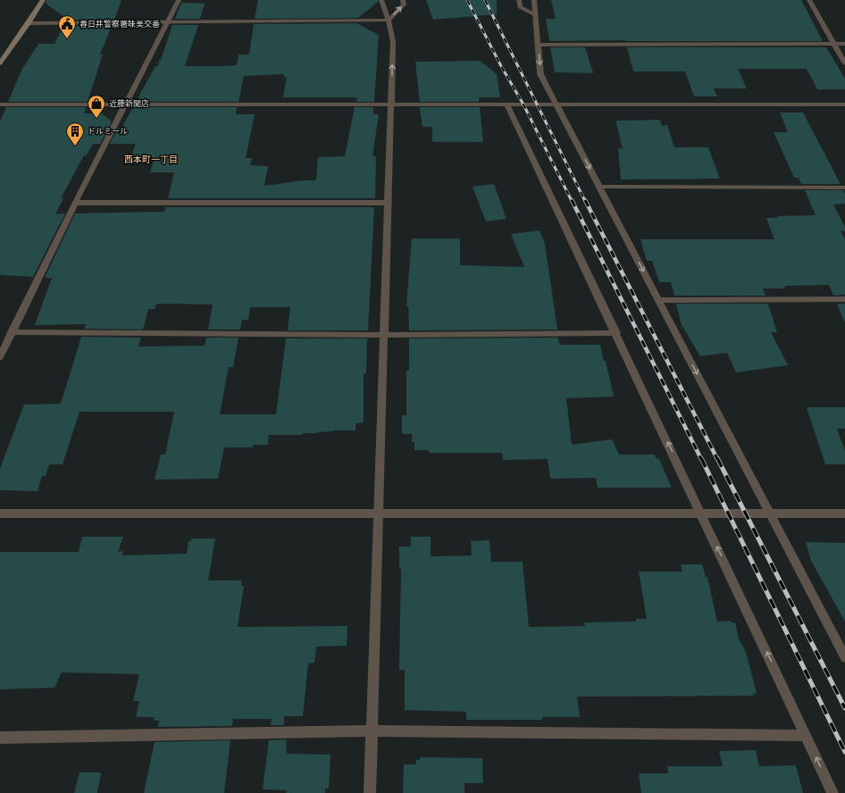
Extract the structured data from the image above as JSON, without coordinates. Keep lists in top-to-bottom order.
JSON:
{
  "districts": ["西本町一丁目"],
  "places": {
    "public building": ["春日井警察署味美交番"],
    "shop": ["近藤新聞店"],
    "building": ["ドルミール"]
  }
}
